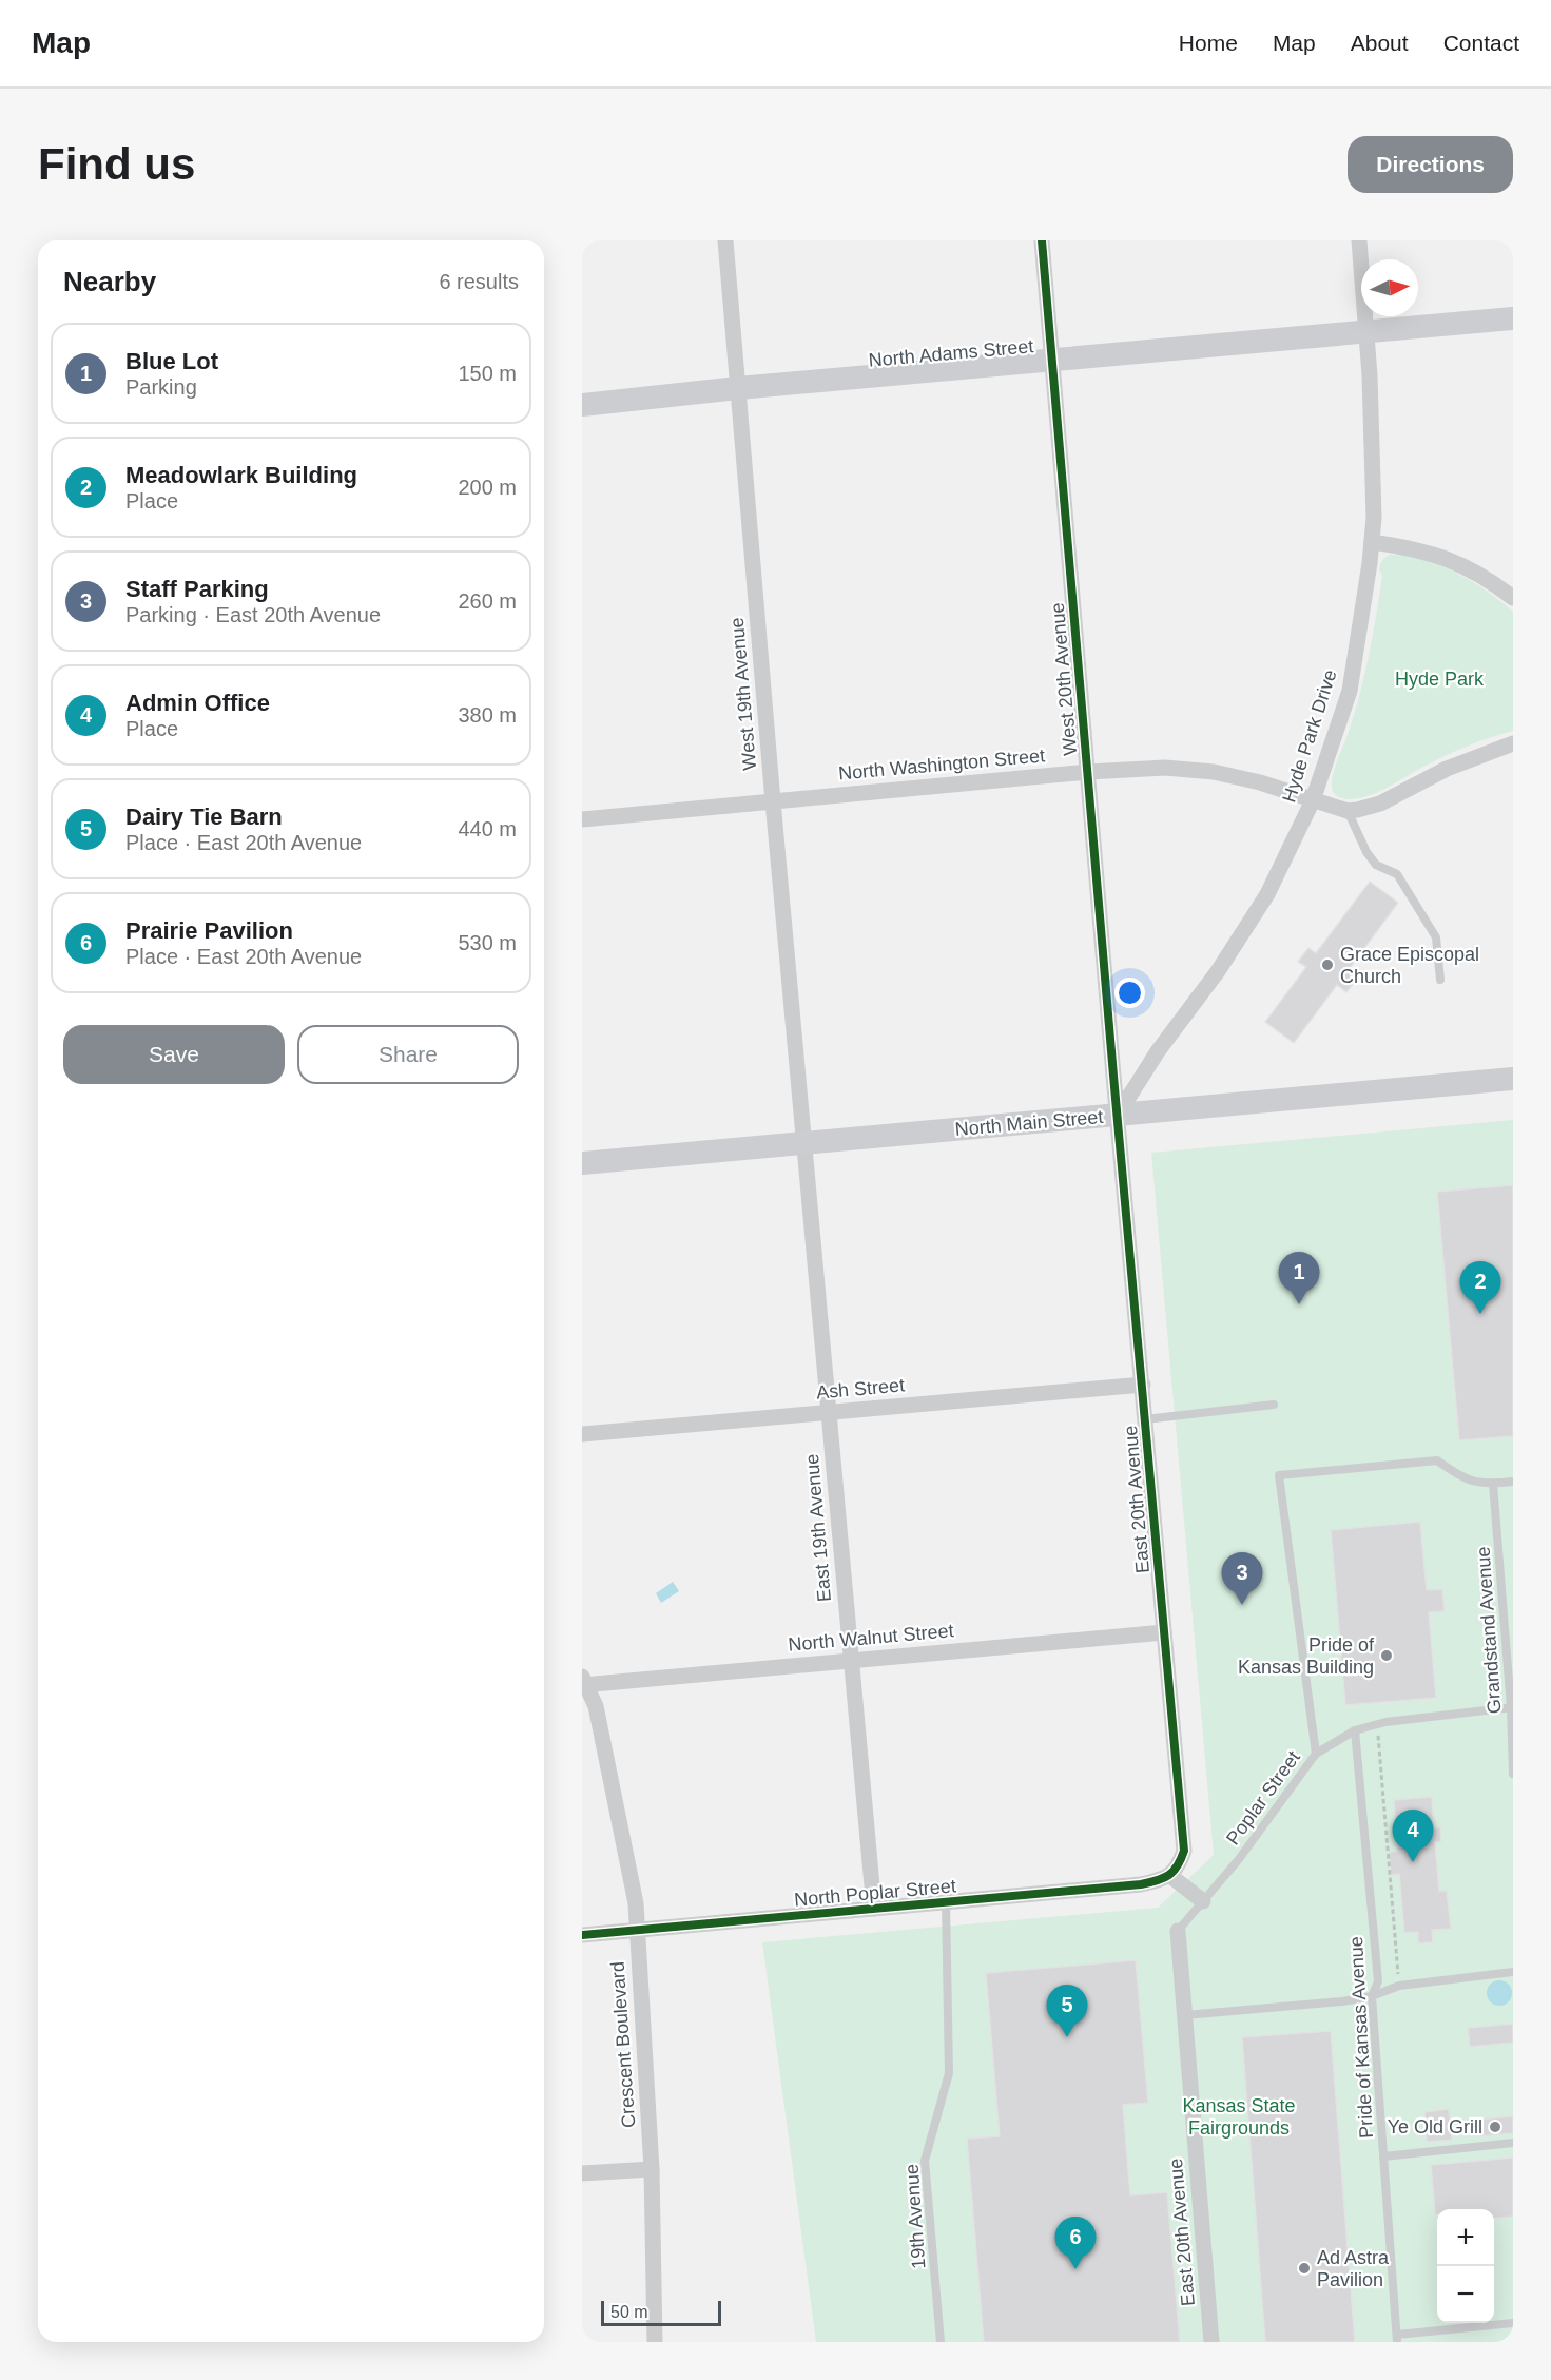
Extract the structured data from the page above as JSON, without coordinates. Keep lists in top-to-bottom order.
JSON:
{
  "streets": {
    "street": [
      "North Adams Street",
      "West 20th Avenue",
      "West 19th Avenue",
      "Hyde Park Drive",
      "North Washington Street",
      "North Main Street",
      "Ash Street",
      "East 20th Avenue",
      "East 19th Avenue",
      "North Walnut Street",
      "North Poplar Street",
      "Crescent Boulevard"
    ],
    "lane": [
      "Grandstand Avenue",
      "Poplar Street",
      "Pride of Kansas Avenue",
      "19th Avenue"
    ]
  },
  "crossings": [
    ["North Adams Street", "West 20th Avenue"],
    ["North Adams Street", "West 19th Avenue"],
    ["North Adams Street", "Hyde Park Drive"],
    ["West 20th Avenue", "Hyde Park Drive"],
    ["West 20th Avenue", "North Washington Street"],
    ["West 20th Avenue", "North Main Street"],
    ["West 20th Avenue", "East 20th Avenue"],
    ["West 19th Avenue", "North Washington Street"],
    ["West 19th Avenue", "North Main Street"],
    ["West 19th Avenue", "East 19th Avenue"],
    ["Hyde Park Drive", "North Washington Street"],
    ["Hyde Park Drive", "North Main Street"],
    ["Hyde Park Drive", "East 20th Avenue"],
    ["North Main Street", "East 20th Avenue"],
    ["North Main Street", "East 19th Avenue"],
    ["Ash Street", "East 20th Avenue"],
    ["Ash Street", "East 19th Avenue"],
    ["East 20th Avenue", "North Walnut Street"],
    ["East 20th Avenue", "Poplar Street"],
    ["East 20th Avenue", "North Poplar Street"],
    ["East 19th Avenue", "North Walnut Street"],
    ["East 19th Avenue", "North Poplar Street"],
    ["Grandstand Avenue", "Poplar Street"],
    ["North Walnut Street", "Crescent Boulevard"],
    ["Poplar Street", "Pride of Kansas Avenue"],
    ["North Poplar Street", "Crescent Boulevard"],
    ["North Poplar Street", "19th Avenue"]
  ],
  "parks": ["Hyde Park", "Kansas State Fairgrounds"],
  "places": [
    "Grace Episcopal Church",
    "Pride of Kansas Building",
    "Ye Old Grill",
    "Ad Astra Pavilion"
  ],
  "scale_bar": "50 m",
  "north": "right",
  "page": {
    "header": "Map",
    "nav": [
      "Home",
      "Map",
      "About",
      "Contact"
    ],
    "buttons": [
      "Directions",
      ["Save", "Share"]
    ],
    "title": "Find us",
    "heading": ["Nearby", "6 results"],
    "list": [
      {
        "mark": "1",
        "name": "Blue Lot",
        "note": "Parking",
        "value": "150 m"
      },
      {
        "mark": "2",
        "name": "Meadowlark Building",
        "note": "Place",
        "value": "200 m"
      },
      {
        "mark": "3",
        "name": "Staff Parking",
        "note": "Parking · East 20th Avenue",
        "value": "260 m"
      },
      {
        "mark": "4",
        "name": "Admin Office",
        "note": "Place",
        "value": "380 m"
      },
      {
        "mark": "5",
        "name": "Dairy Tie Barn",
        "note": "Place · East 20th Avenue",
        "value": "440 m"
      },
      {
        "mark": "6",
        "name": "Prairie Pavilion",
        "note": "Place · East 20th Avenue",
        "value": "530 m"
      }
    ],
    "pins": [
      "1",
      "2",
      "3",
      "4",
      "5",
      "6"
    ],
    "map_buttons": ["+", "−"],
    "scale": "50 m"
  }
}
